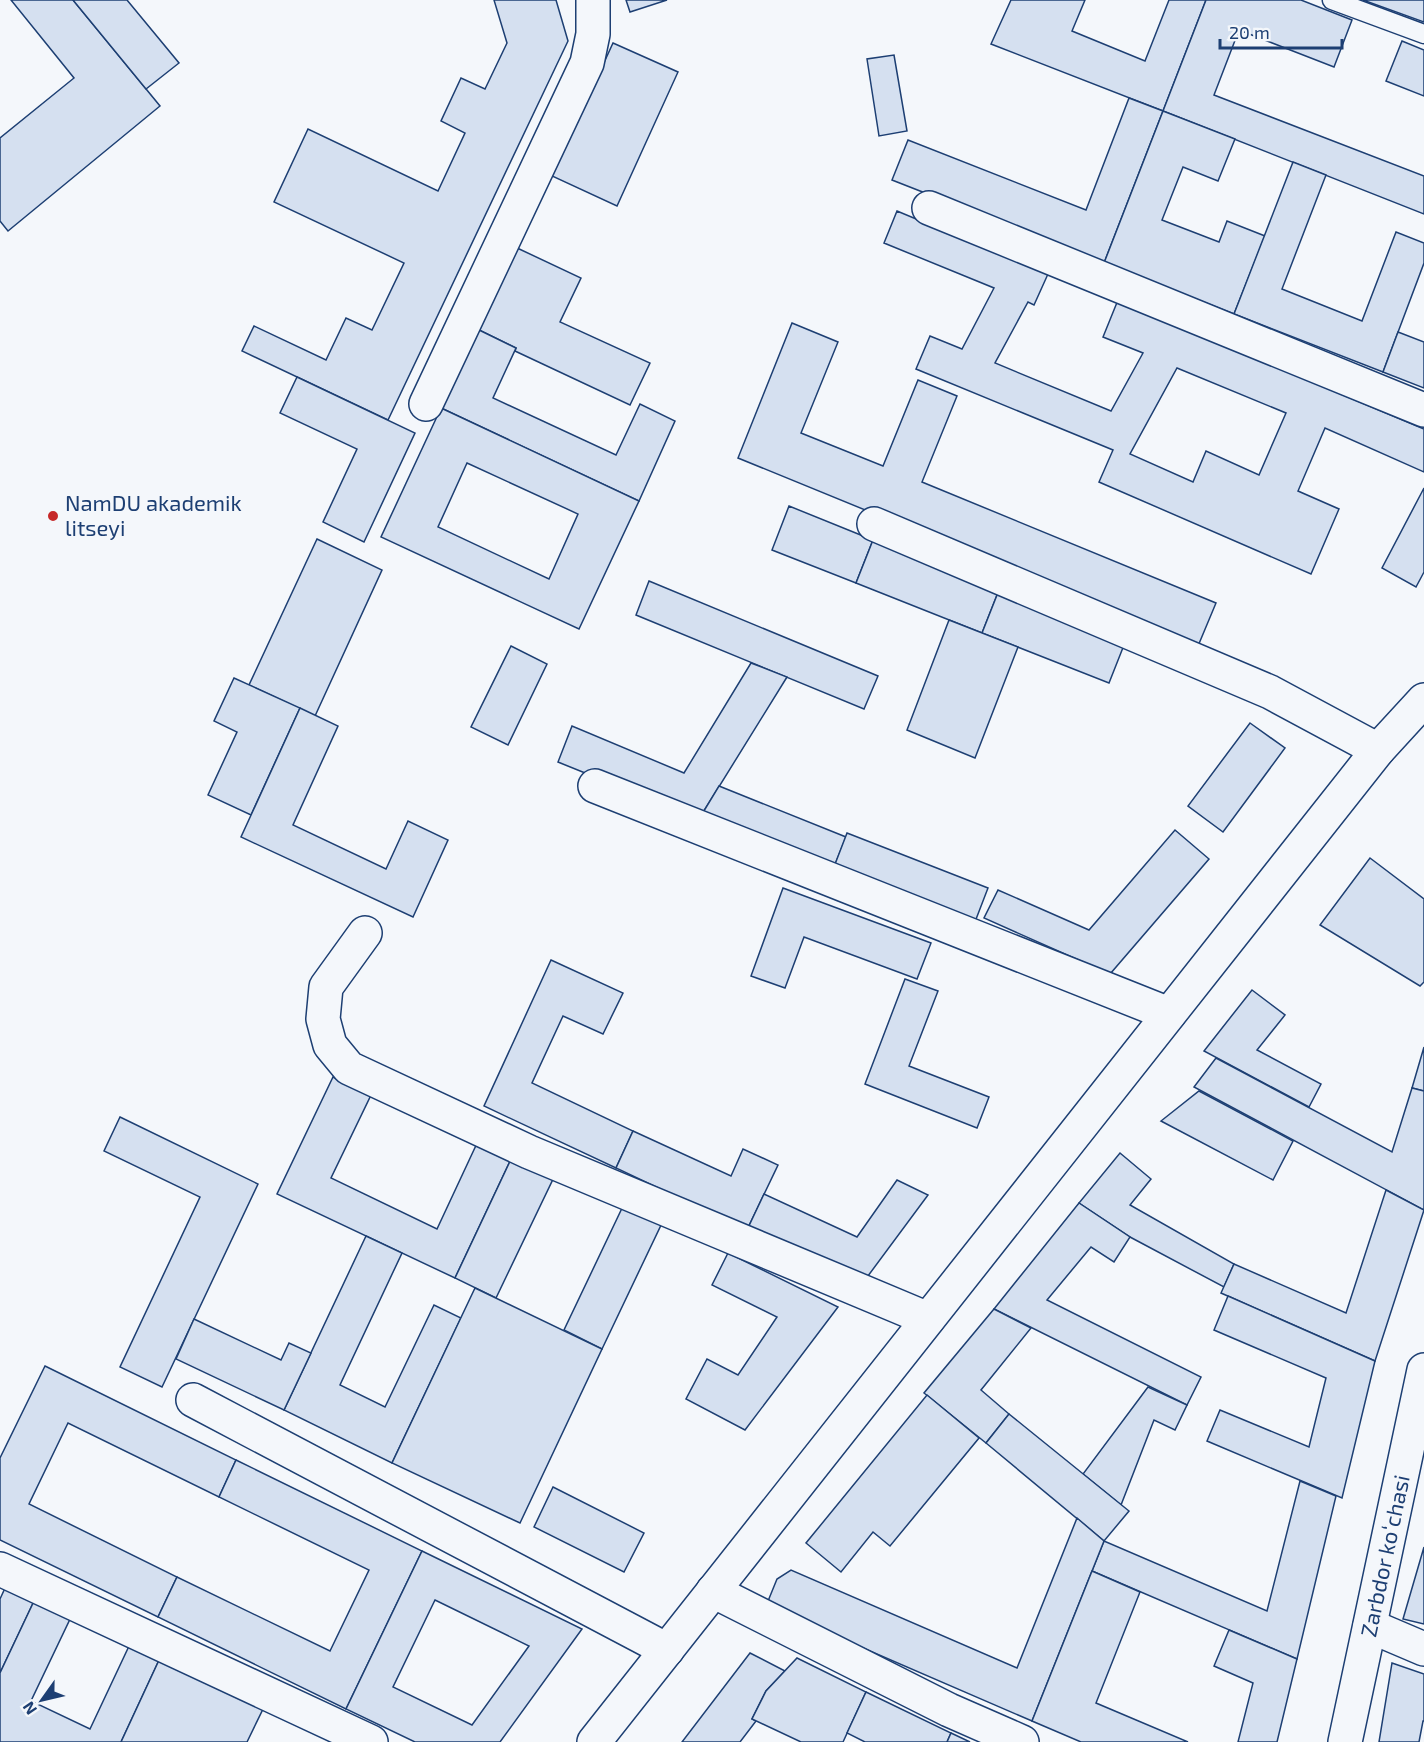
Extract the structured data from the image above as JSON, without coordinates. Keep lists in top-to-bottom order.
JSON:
{
  "streets": {
    "street": ["Zarbdor koʻchasi"]
  },
  "places": ["NamDU akademik litseyi"],
  "scale_bar": "20 m",
  "north": "bottom left"
}
